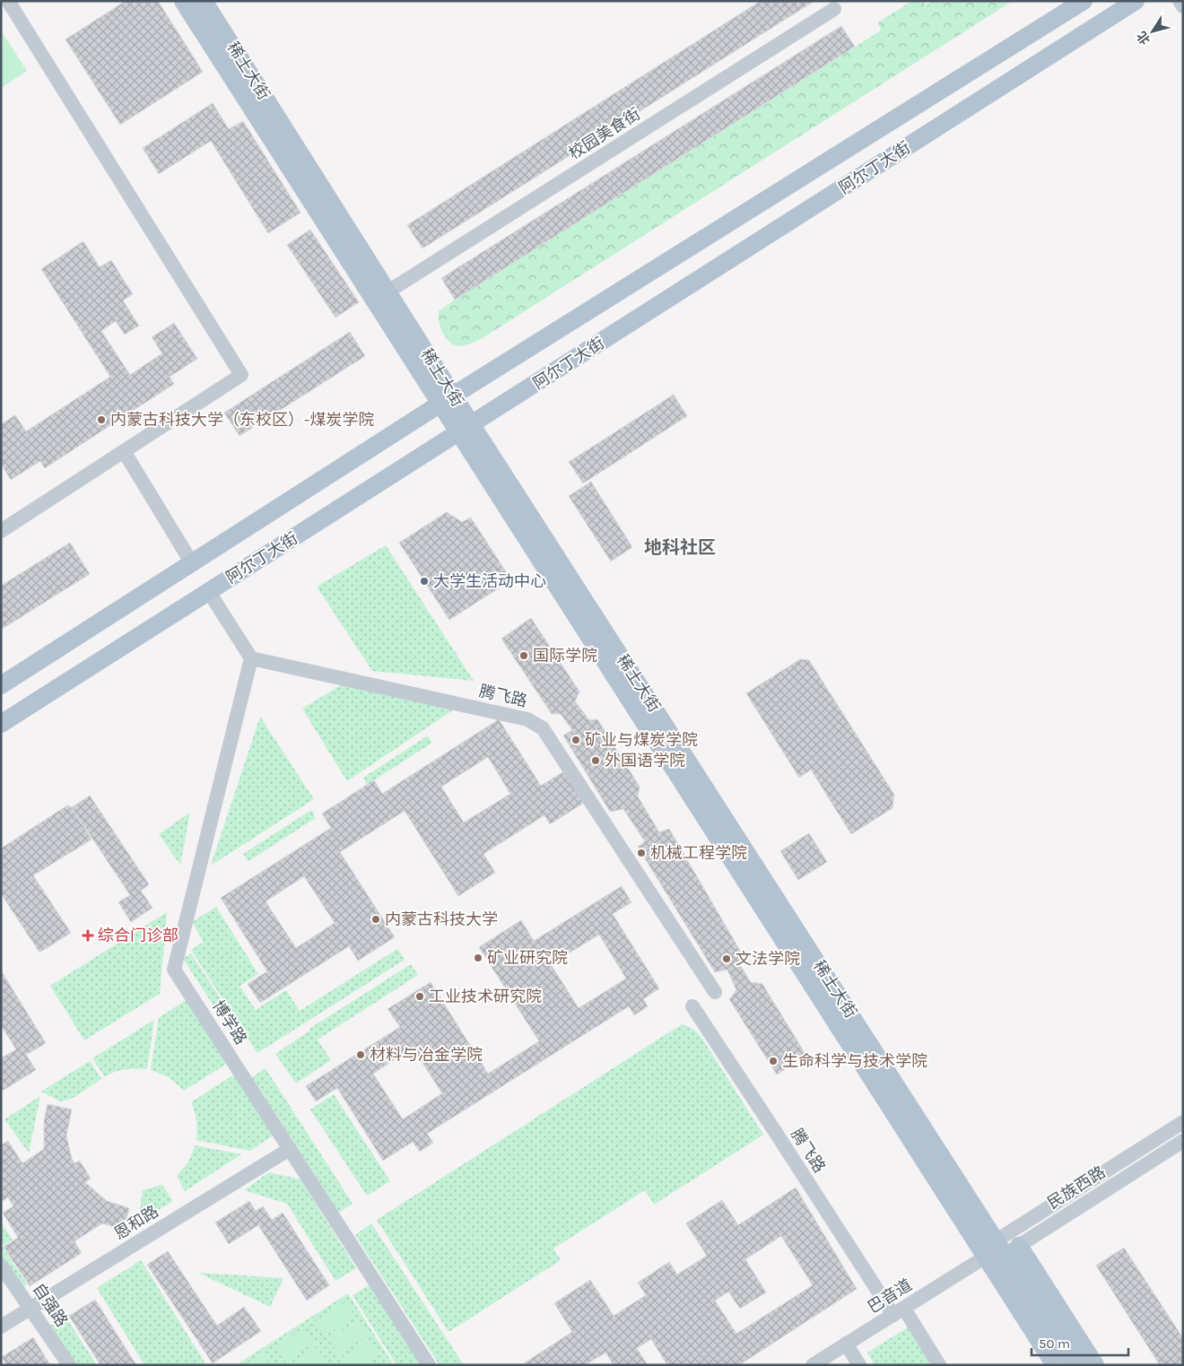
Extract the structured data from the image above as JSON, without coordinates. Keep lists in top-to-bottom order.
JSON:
{
  "streets": {
    "main road": ["稀土大街", "阿尔丁大街"],
    "street": [
      "校园美食街",
      "腾飞路",
      "博学路",
      "民族西路",
      "恩和路",
      "巴音道",
      "自强路"
    ]
  },
  "crossings": [
    ["稀土大街", "阿尔丁大街"],
    ["稀土大街", "民族西路"],
    ["稀土大街", "巴音道"],
    ["腾飞路", "博学路"],
    ["腾飞路", "巴音道"],
    ["博学路", "恩和路"],
    ["恩和路", "自强路"]
  ],
  "districts": ["地科社区"],
  "places": {
    "other": [
      "内蒙古科技大学（东校区）-煤炭学院",
      "大学生活动中心",
      "国际学院",
      "矿业与煤炭学院",
      "外国语学院",
      "机械工程学院",
      "内蒙古科技大学",
      "矿业研究院",
      "文法学院",
      "工业技术研究院",
      "材料与冶金学院",
      "生命科学与技术学院"
    ],
    "health": ["综合门诊部"]
  },
  "scale_bar": "50 m",
  "north": "bottom left"
}
